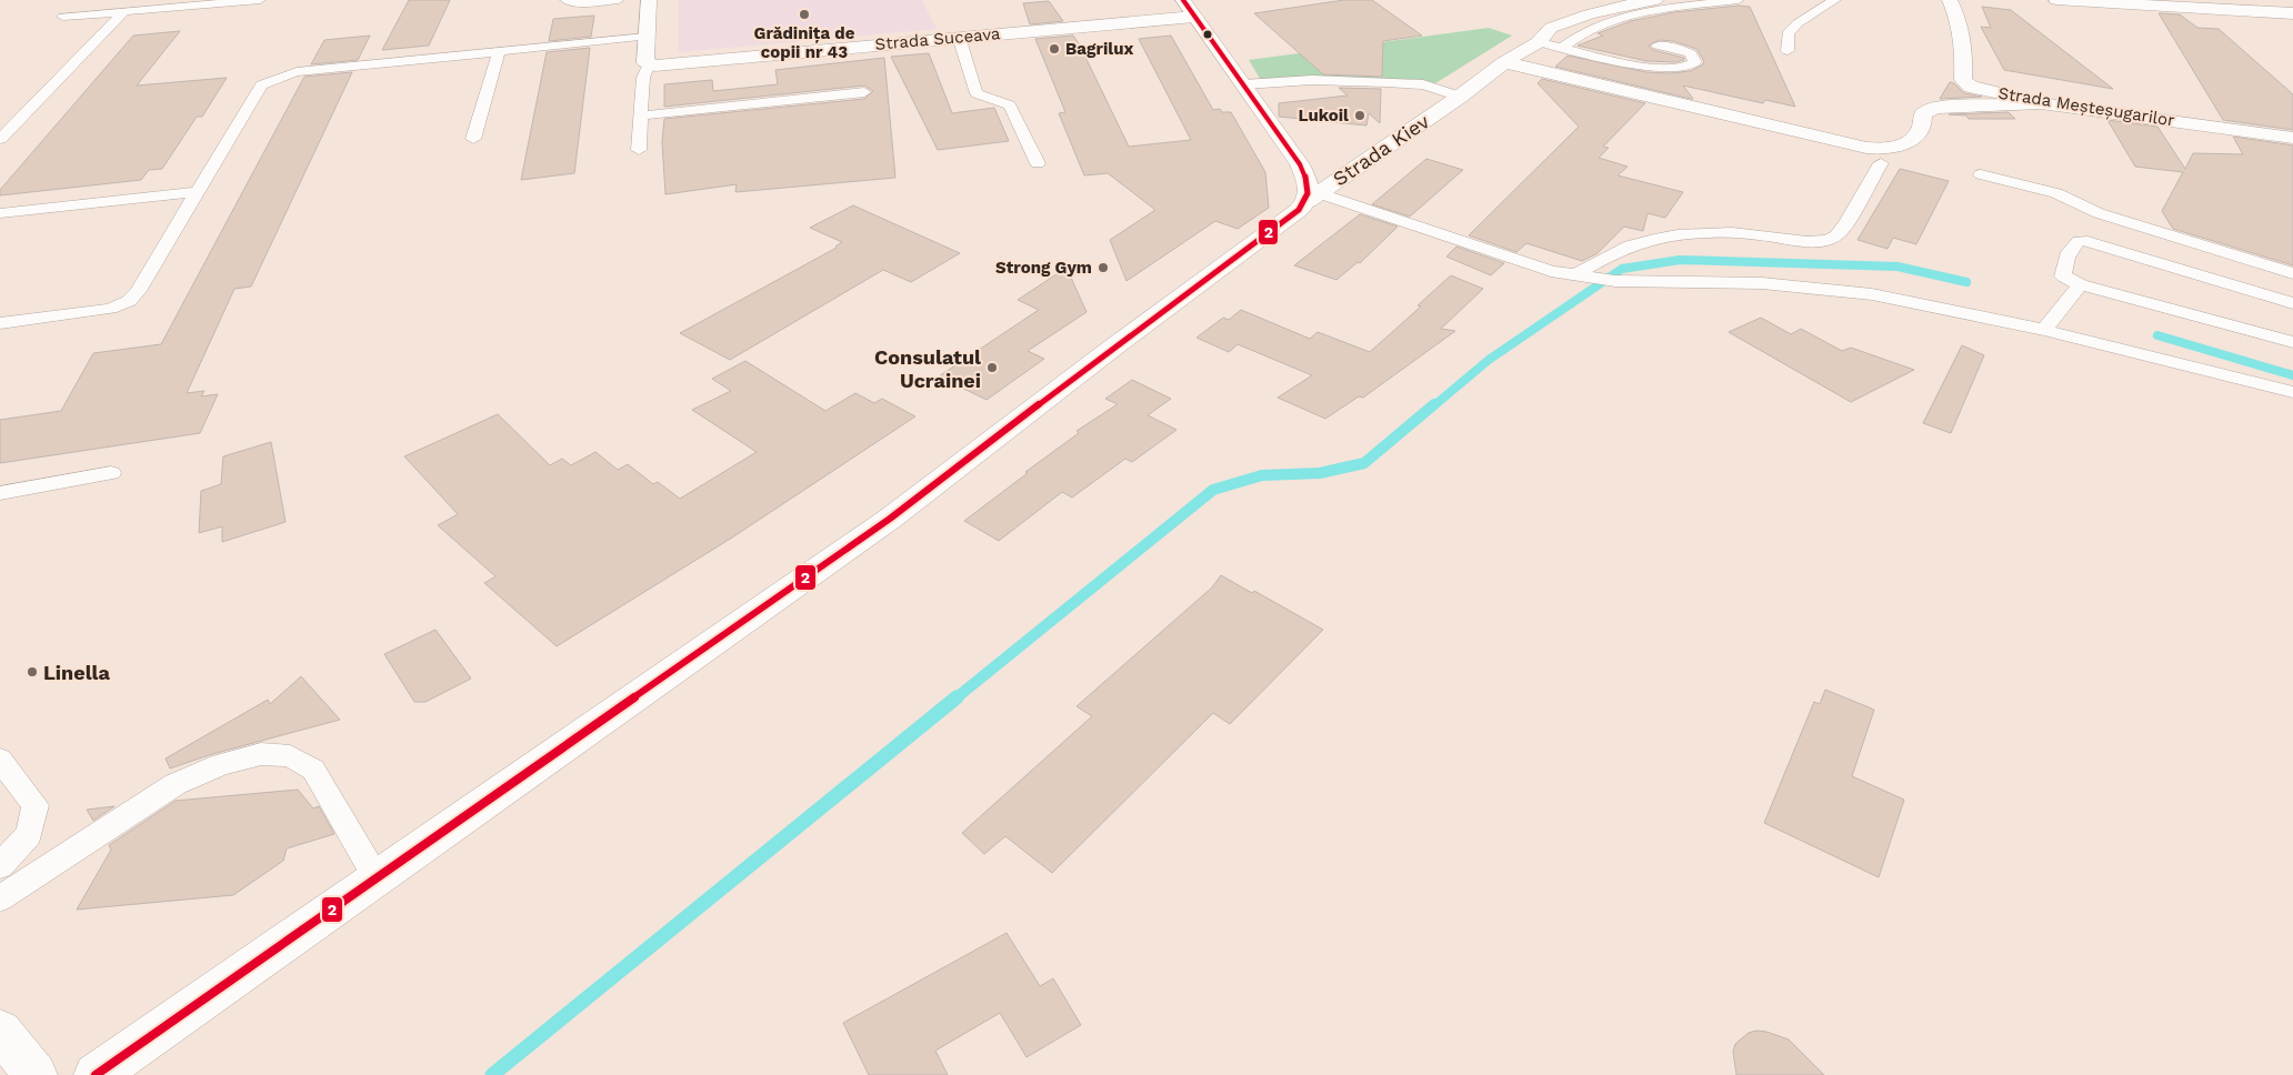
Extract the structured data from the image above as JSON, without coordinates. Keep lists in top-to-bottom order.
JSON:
{
  "streets": {
    "street": ["Strada Suceava", "Strada Meșteșugarilor", "Strada Kiev"]
  },
  "places": [
    "Grădinița de copii nr 43",
    "Bagrilux",
    "Lukoil",
    "Strong Gym",
    "Consulatul Ucrainei",
    "Linella"
  ],
  "lines": ["transit line 2"]
}
